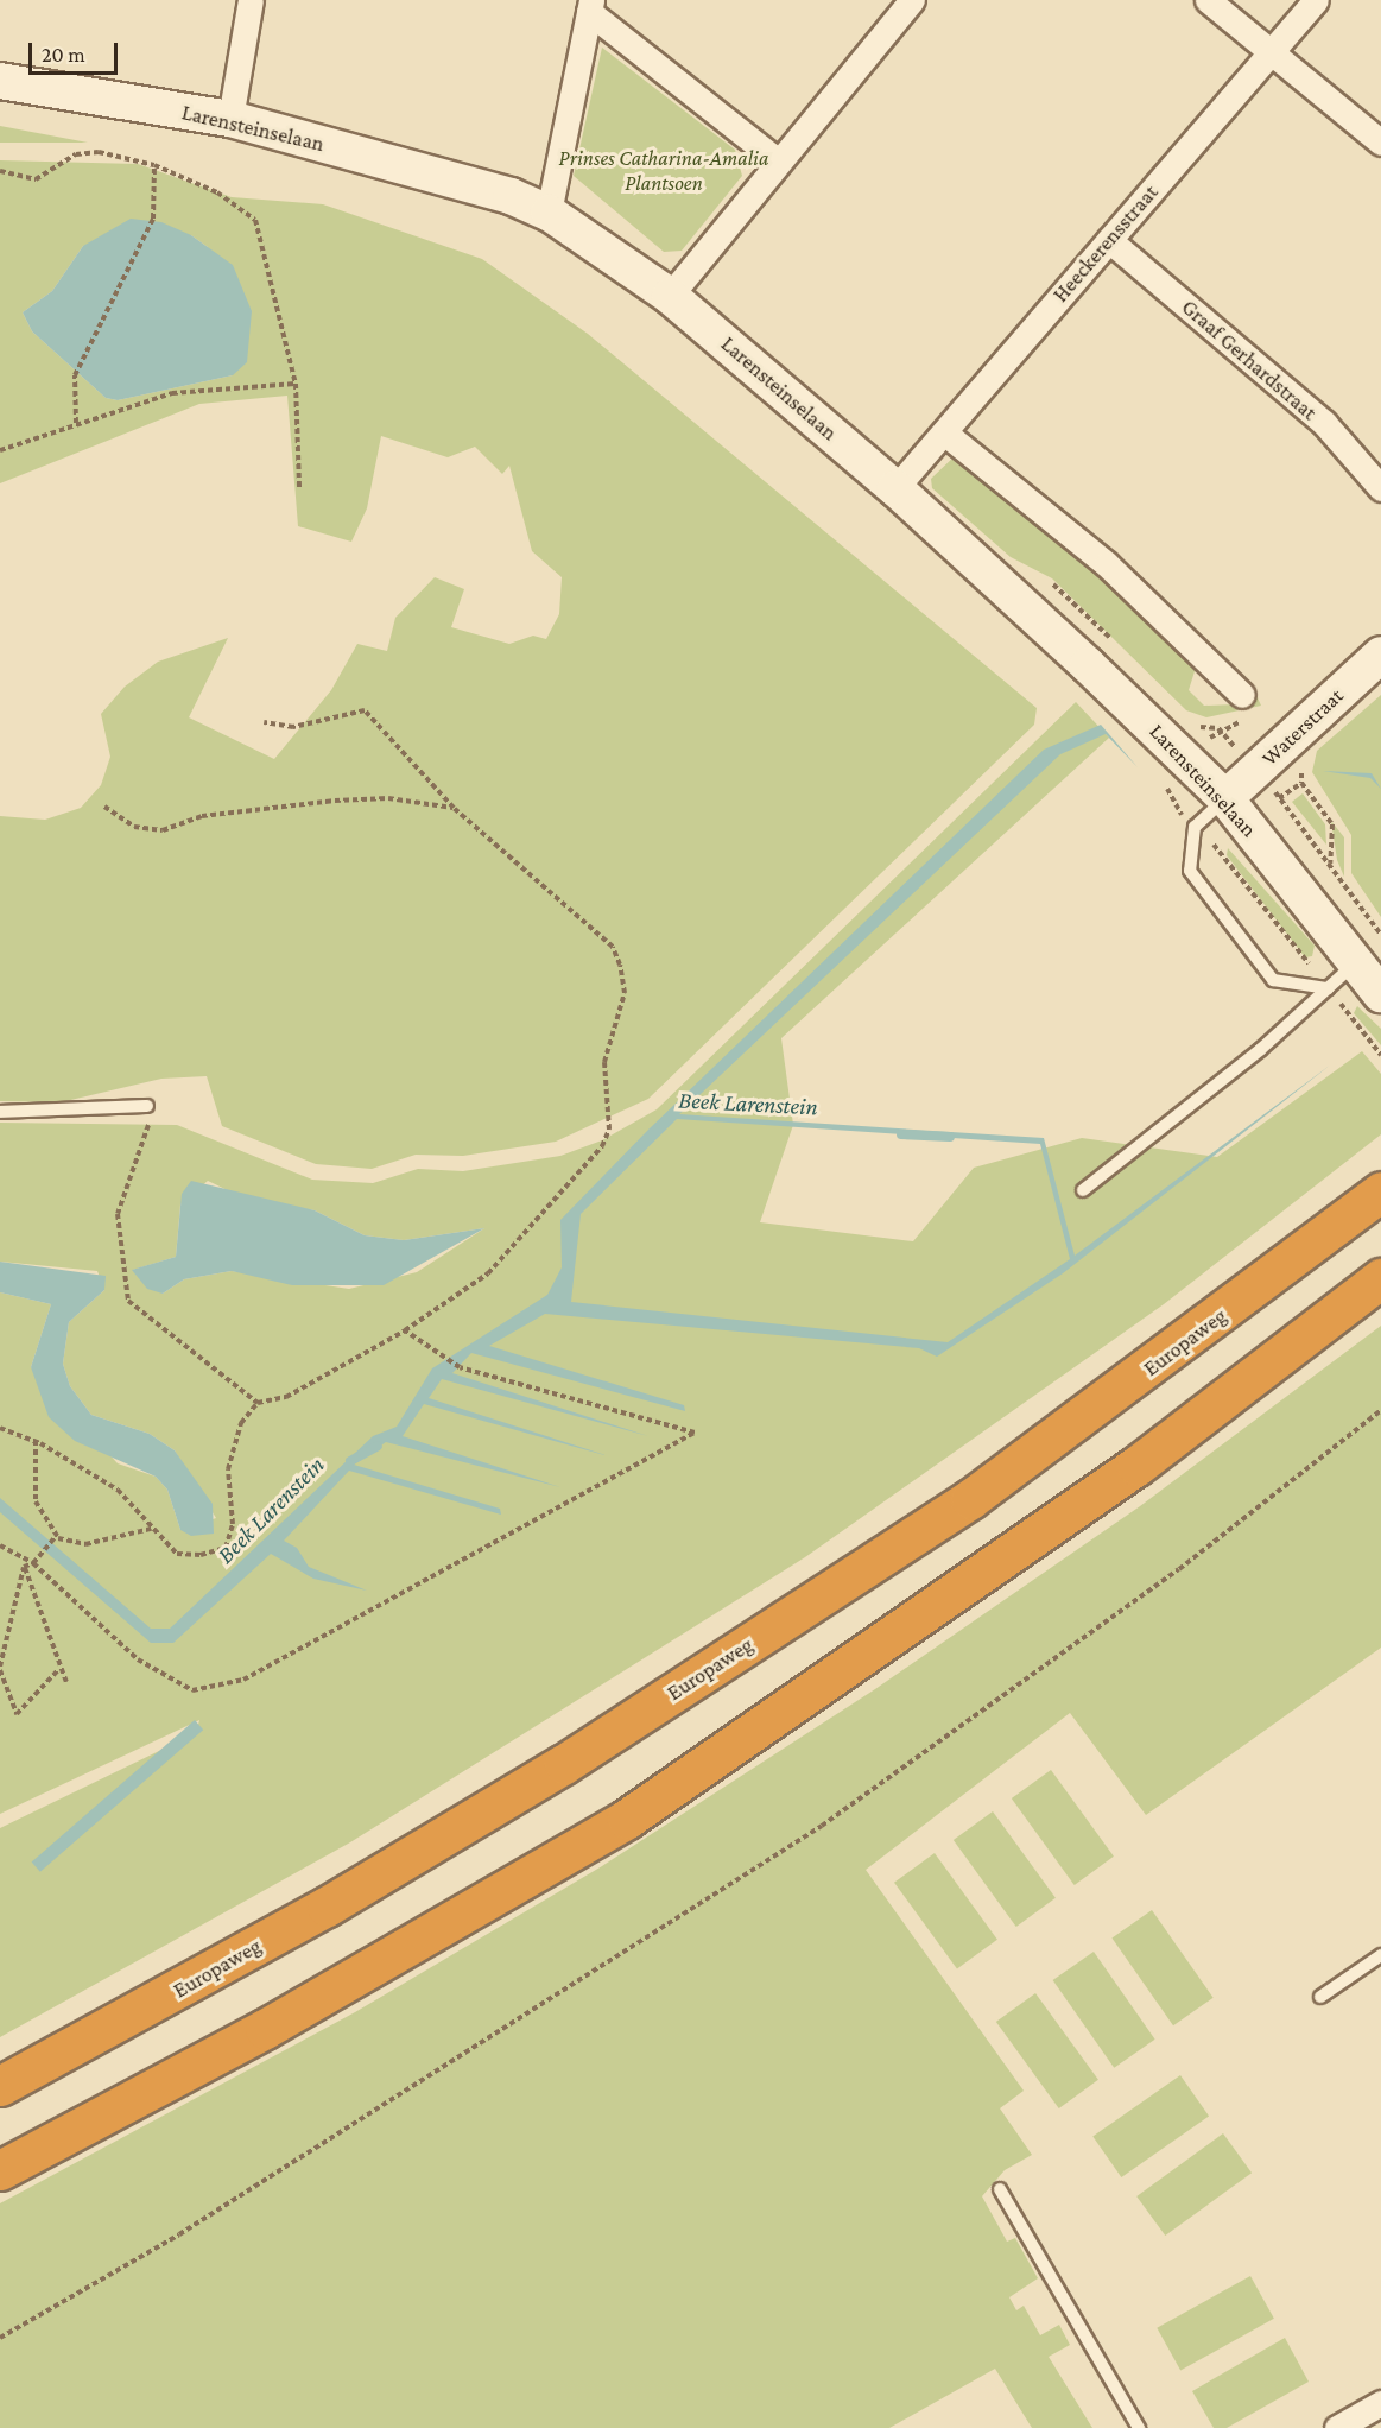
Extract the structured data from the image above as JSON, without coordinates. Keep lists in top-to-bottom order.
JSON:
{
  "streets": {
    "highway": ["Europaweg"],
    "main road": ["Larensteinselaan", "Waterstraat"],
    "street": ["Heeckerensstraat", "Graaf Gerhardstraat"]
  },
  "crossings": [
    ["Larensteinselaan", "Heeckerensstraat"],
    ["Larensteinselaan", "Waterstraat"],
    ["Heeckerensstraat", "Graaf Gerhardstraat"]
  ],
  "water": ["Beek Larenstein"],
  "parks": ["Prinses Catharina-Amalia Plantsoen"],
  "scale_bar": "20 m"
}
